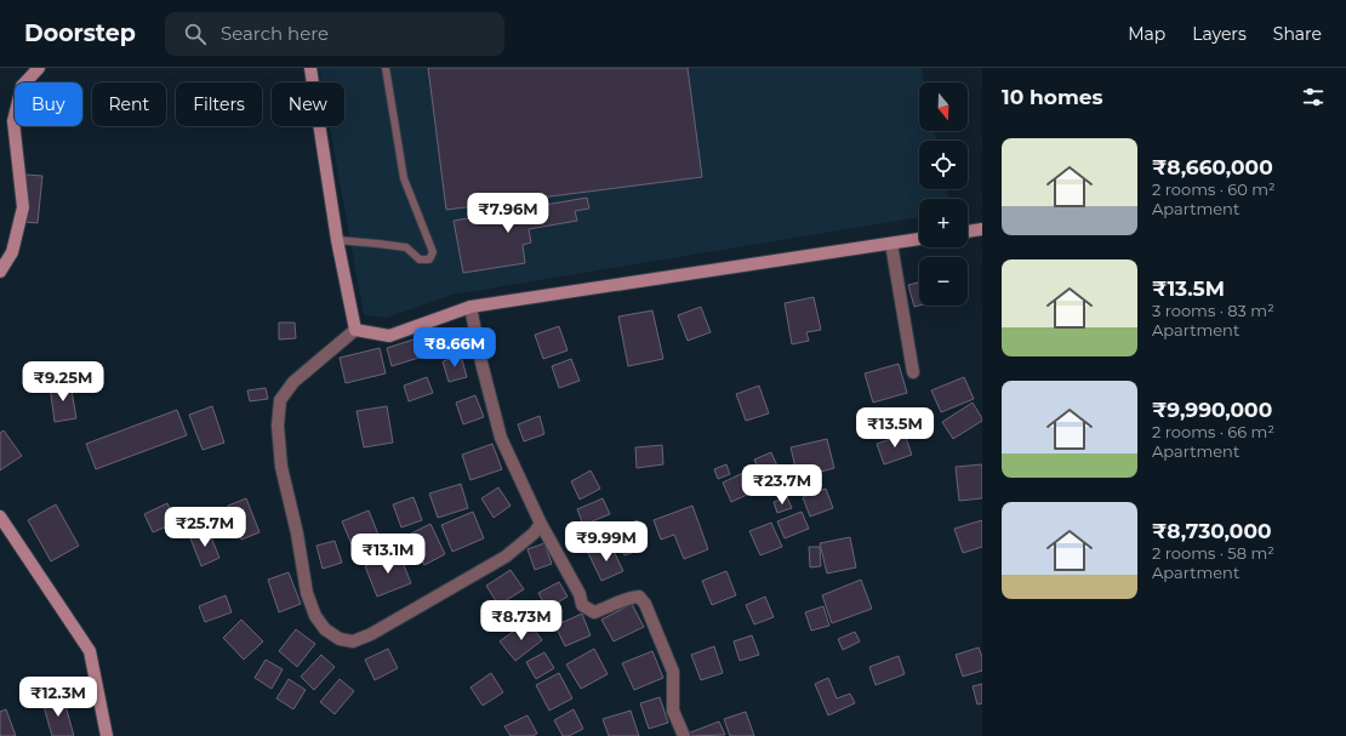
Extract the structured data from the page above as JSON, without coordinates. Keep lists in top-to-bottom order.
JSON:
{
  "north": "bottom",
  "page": {
    "header": "Doorstep",
    "search": "Search here",
    "nav": ["Map", "Layers", "Share"],
    "heading": "10 homes",
    "map_buttons": ["+", "−"],
    "chip": [
      "Buy",
      "Rent",
      "Filters",
      "New"
    ],
    "list": [
      {
        "name": "₹8,660,000",
        "note": "2 rooms · 60 m² · Apartment"
      },
      {
        "name": "₹13.5M",
        "note": "3 rooms · 83 m² · Apartment"
      },
      {
        "name": "₹9,990,000",
        "note": "2 rooms · 66 m² · Apartment"
      },
      {
        "name": "₹8,730,000",
        "note": "2 rooms · 58 m² · Apartment"
      }
    ],
    "price": [
      "₹7.96M",
      "₹8.66M",
      "₹9.25M",
      "₹13.5M",
      "₹23.7M",
      "₹25.7M",
      "₹9.99M",
      "₹13.1M",
      "₹8.73M",
      "₹12.3M"
    ]
  }
}
